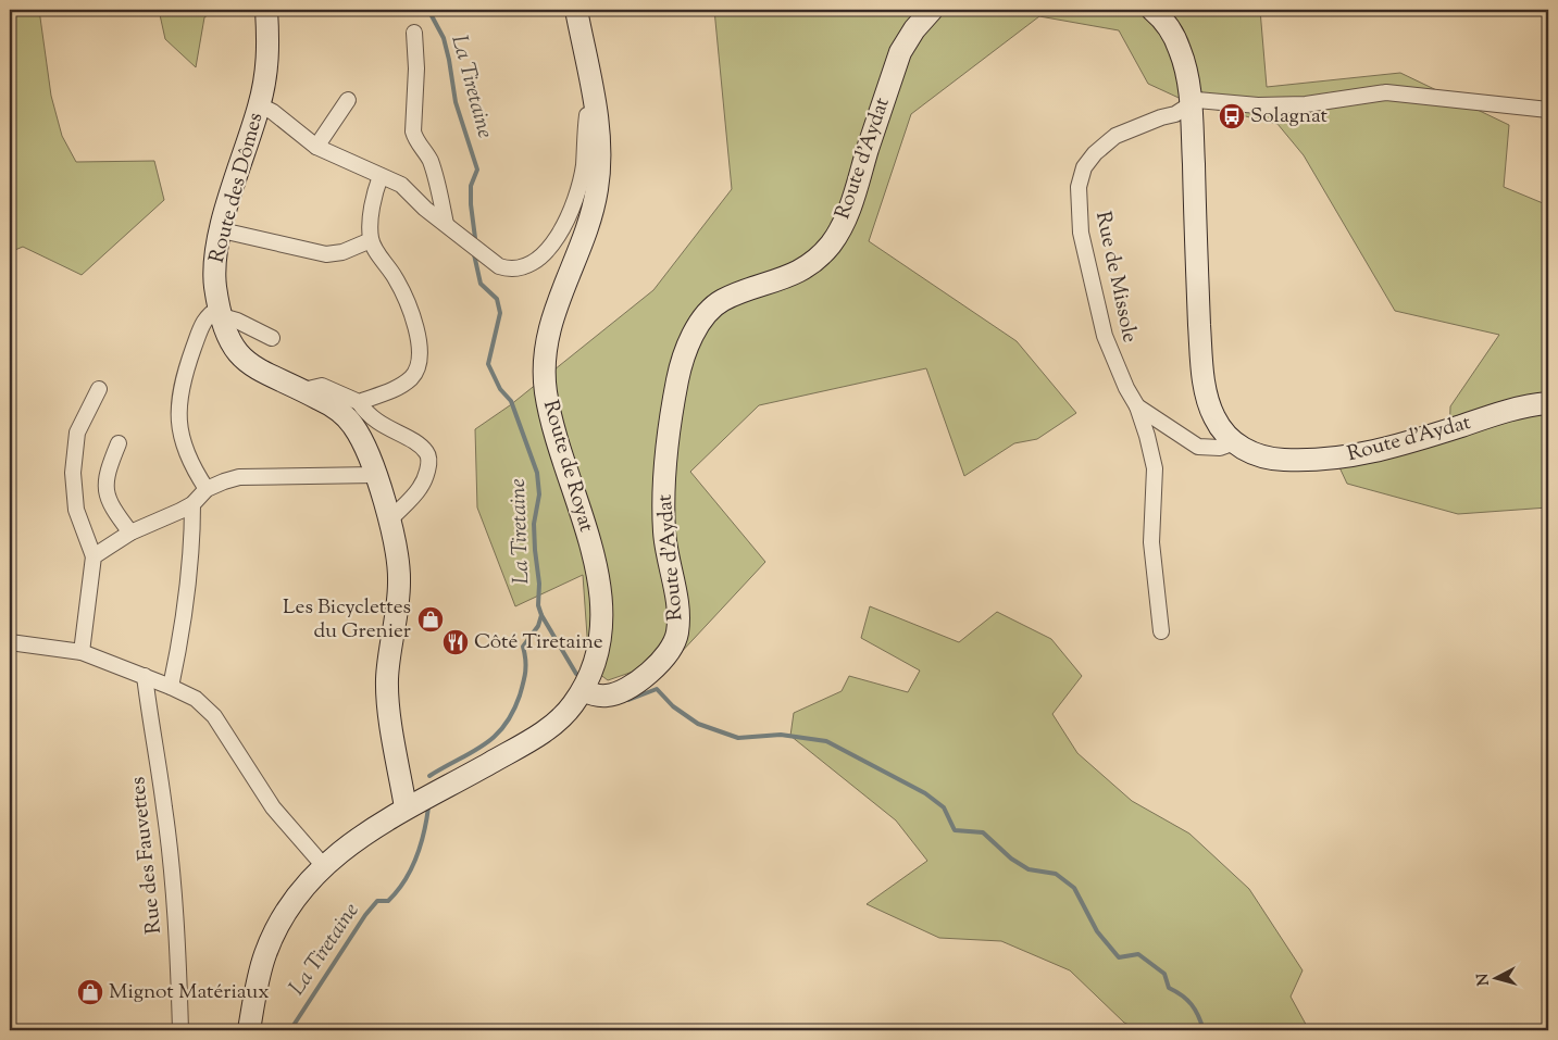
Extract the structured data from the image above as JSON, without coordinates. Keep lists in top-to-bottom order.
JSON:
{
  "streets": {
    "main road": ["Route d'Aydat", "Route des Dômes", "Route de Royat"],
    "street": ["Rue de Missole", "Rue des Fauvettes"]
  },
  "crossings": [
    ["Route d'Aydat", "Rue de Missole"],
    ["Route d'Aydat", "Route de Royat"],
    ["Route des Dômes", "Route de Royat"]
  ],
  "water": ["La Tiretaine"],
  "places": {
    "bus stop": ["Solagnat"],
    "shop": ["Les Bicyclettes du Grenier", "Mignot Matériaux"],
    "restaurant": ["Côté Tiretaine"]
  },
  "north": "left"
}
